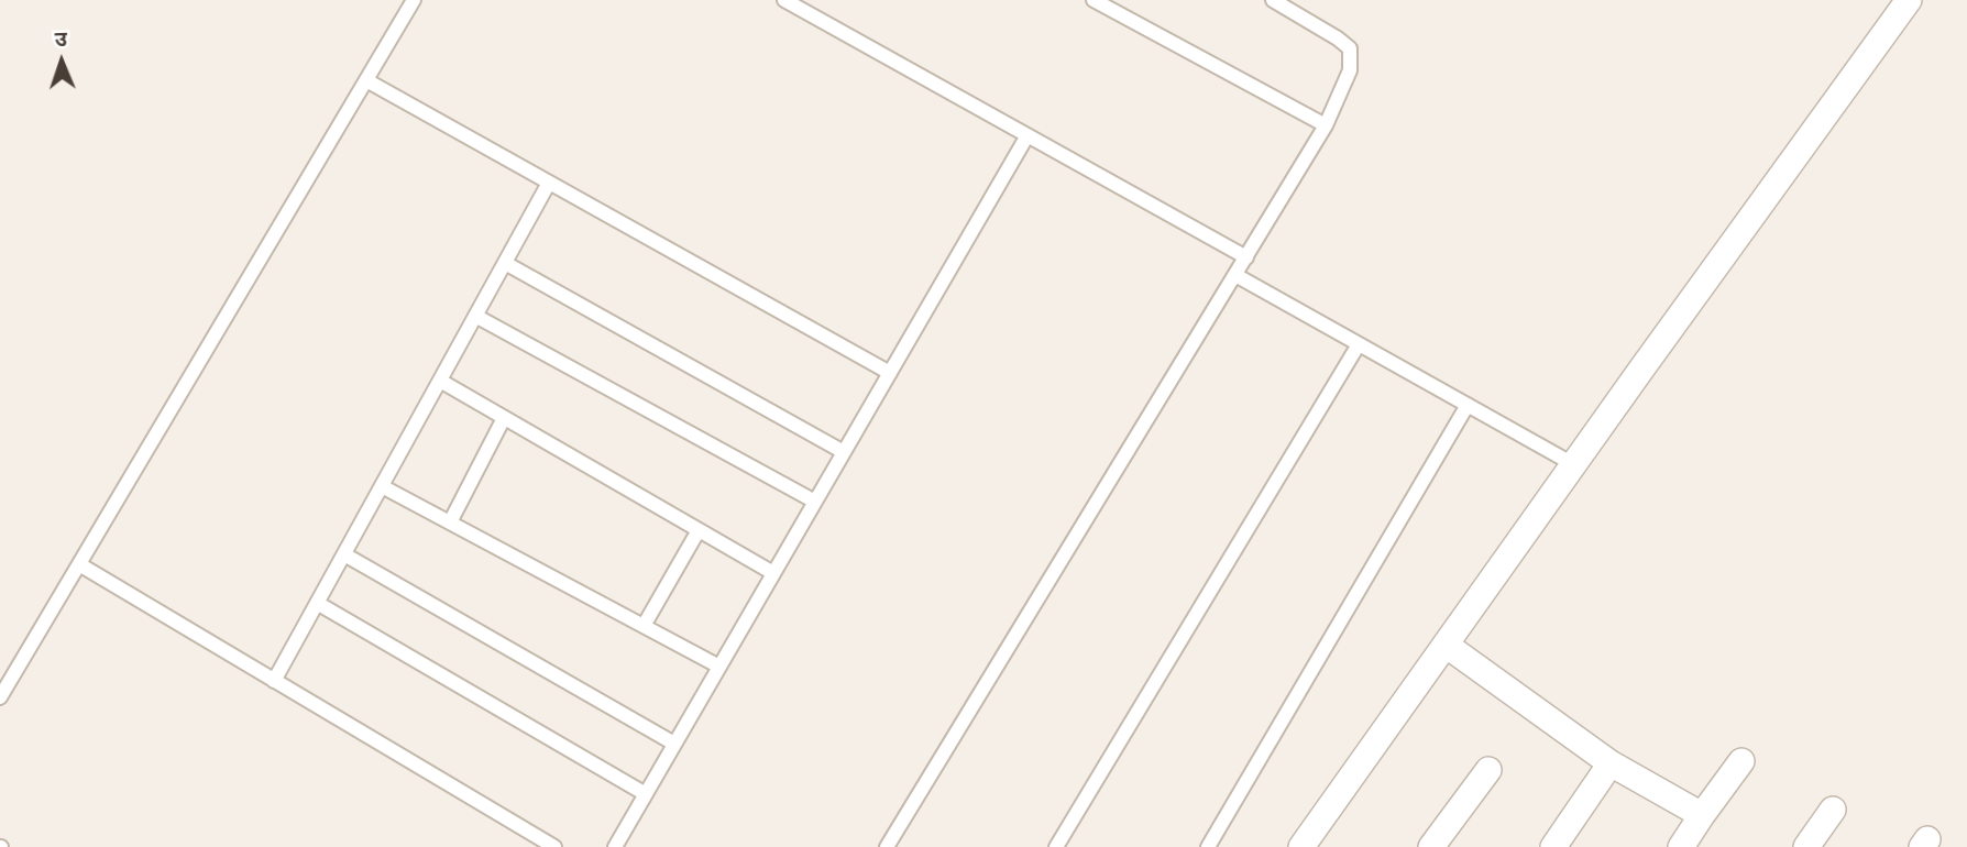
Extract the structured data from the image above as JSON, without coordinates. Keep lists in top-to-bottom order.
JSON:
{
  "north": "top"
}
